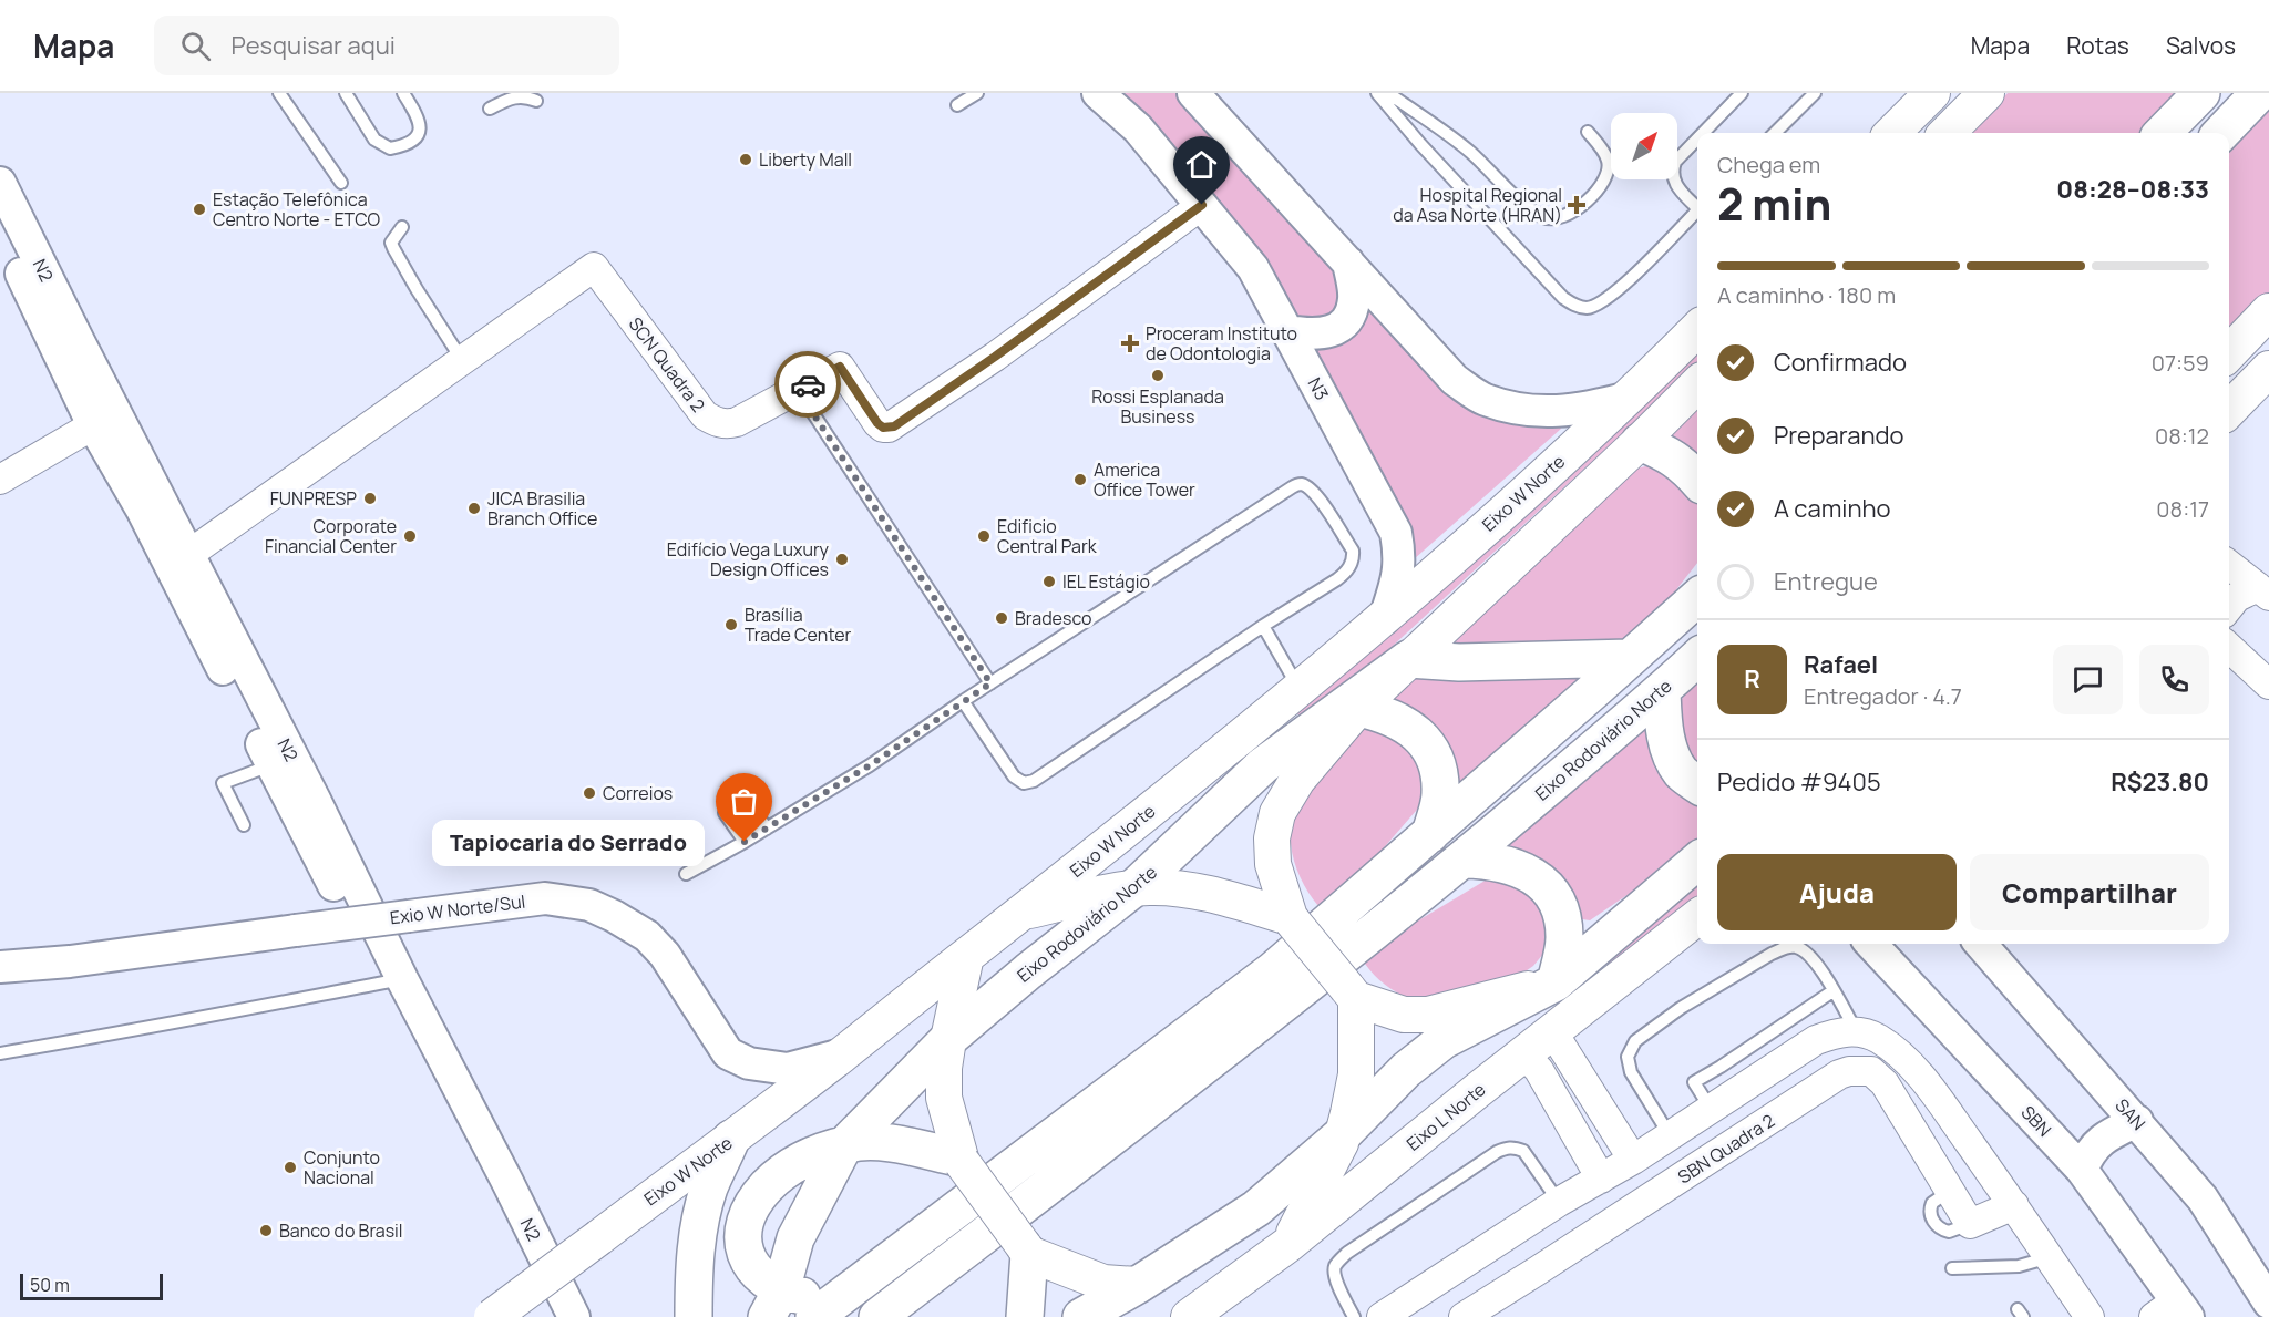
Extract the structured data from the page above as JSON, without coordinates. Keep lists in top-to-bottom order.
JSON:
{
  "streets": {
    "highway": ["Eixo Rodoviário Norte"],
    "main road": [
      "N2",
      "N3",
      "Eixo W Norte",
      "Exio W Norte/Sul",
      "SAN",
      "Eixo L Norte",
      "SBN"
    ],
    "street": ["SCN Quadra 2", "SBN Quadra 2"]
  },
  "crossings": [
    ["N2", "SCN Quadra 2"],
    ["SCN Quadra 2", "N3"],
    ["N3", "Eixo W Norte"],
    ["Eixo W Norte", "Exio W Norte/Sul"]
  ],
  "places": {
    "other": [
      "Liberty Mall",
      "Estação Telefônica Centro Norte - ETCO",
      "Rossi Esplanada Business",
      "America Office Tower",
      "FUNPRESP",
      "JICA Brasilia Branch Office",
      "Corporate Financial Center",
      "Edificio Central Park",
      "Edifício Vega Luxury Design Offices",
      "IEL Estágio",
      "Bradesco",
      "Brasília Trade Center",
      "Correios",
      "Tapiocaria do Serrado",
      "Conjunto Nacional",
      "Banco do Brasil"
    ],
    "health": ["Hospital Regional da Asa Norte (HRAN)", "Proceram Instituto de Odontologia"]
  },
  "scale_bar": "50 m",
  "north": "top right",
  "page": {
    "header": "Mapa",
    "search": "Pesquisar aqui",
    "nav": ["Mapa", "Rotas", "Salvos"],
    "heading": ["2 min", "Chega em", "08:28–08:33"],
    "panel": [
      "Rafael",
      "Entregador · 4.7",
      "Pedido #9405",
      "R$23.80"
    ],
    "bar": "A caminho · 180 m",
    "list": [
      ["Confirmado", "07:59"],
      ["Preparando", "08:12"],
      ["A caminho", "08:17"],
      "Entregue"
    ],
    "round": "R",
    "bubble": "Tapiocaria do Serrado",
    "buttons": ["Ajuda", "Compartilhar"],
    "scale": "50 m"
  }
}
